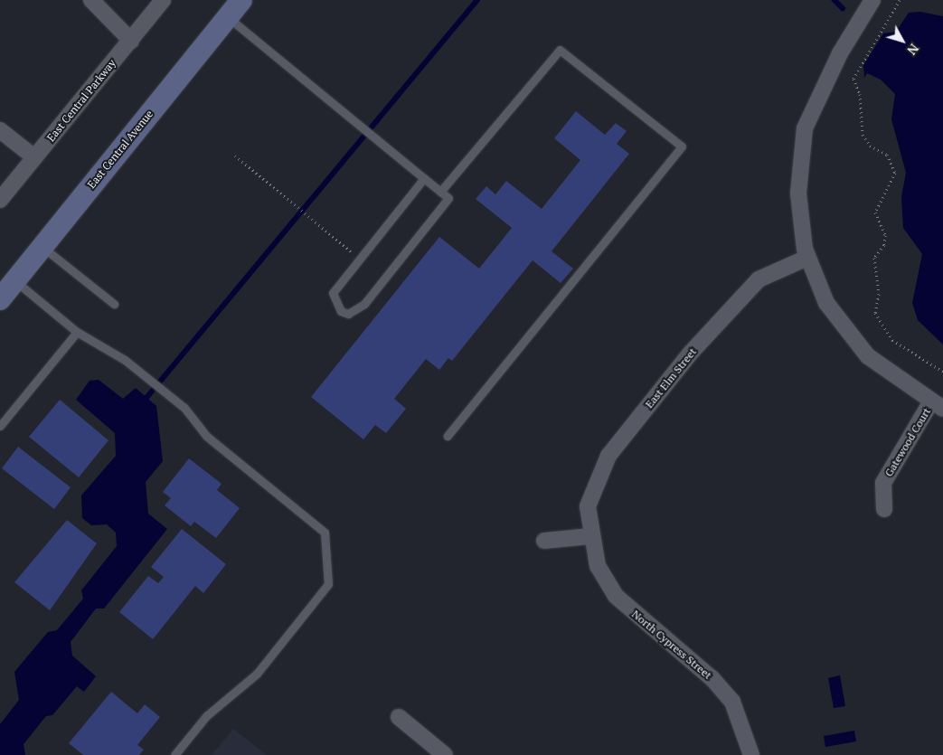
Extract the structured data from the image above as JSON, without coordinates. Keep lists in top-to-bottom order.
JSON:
{
  "streets": {
    "main road": ["East Central Avenue"],
    "street": [
      "East Central Parkway",
      "East Elm Street",
      "Gatewood Court",
      "North Cypress Street"
    ]
  },
  "crossings": [
    ["East Elm Street", "North Cypress Street"]
  ],
  "north": "bottom right"
}
